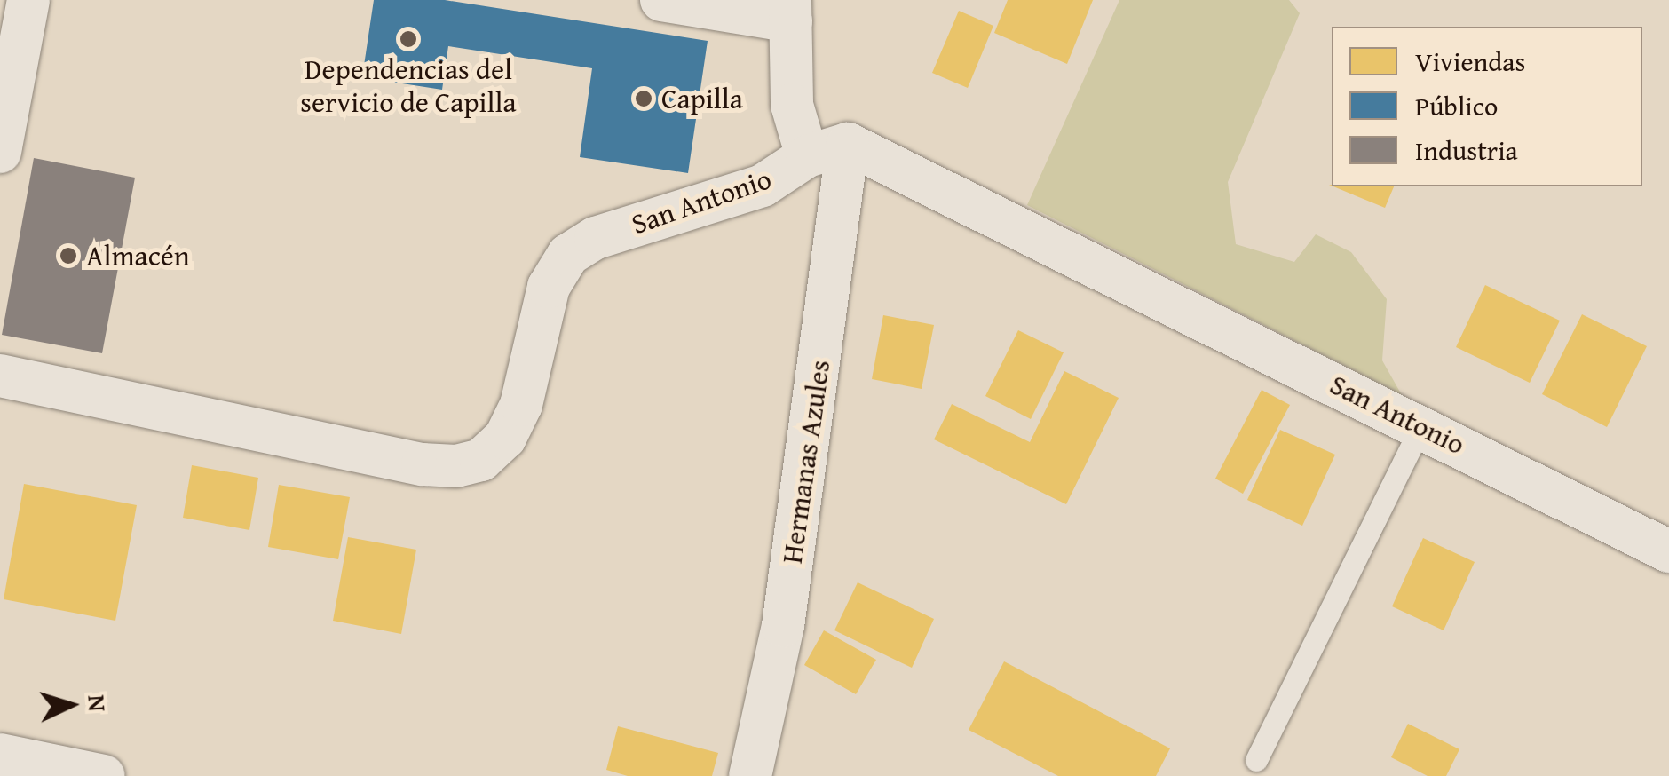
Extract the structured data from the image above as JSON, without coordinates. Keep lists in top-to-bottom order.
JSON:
{
  "streets": {
    "street": ["San Antonio", "Hermanas Azules"]
  },
  "crossings": [
    ["San Antonio", "Hermanas Azules"]
  ],
  "places": ["Dependencias del servicio de Capilla", "Capilla", "Almacén"],
  "legend": ["Viviendas", "Público", "Industria"],
  "north": "right"
}
